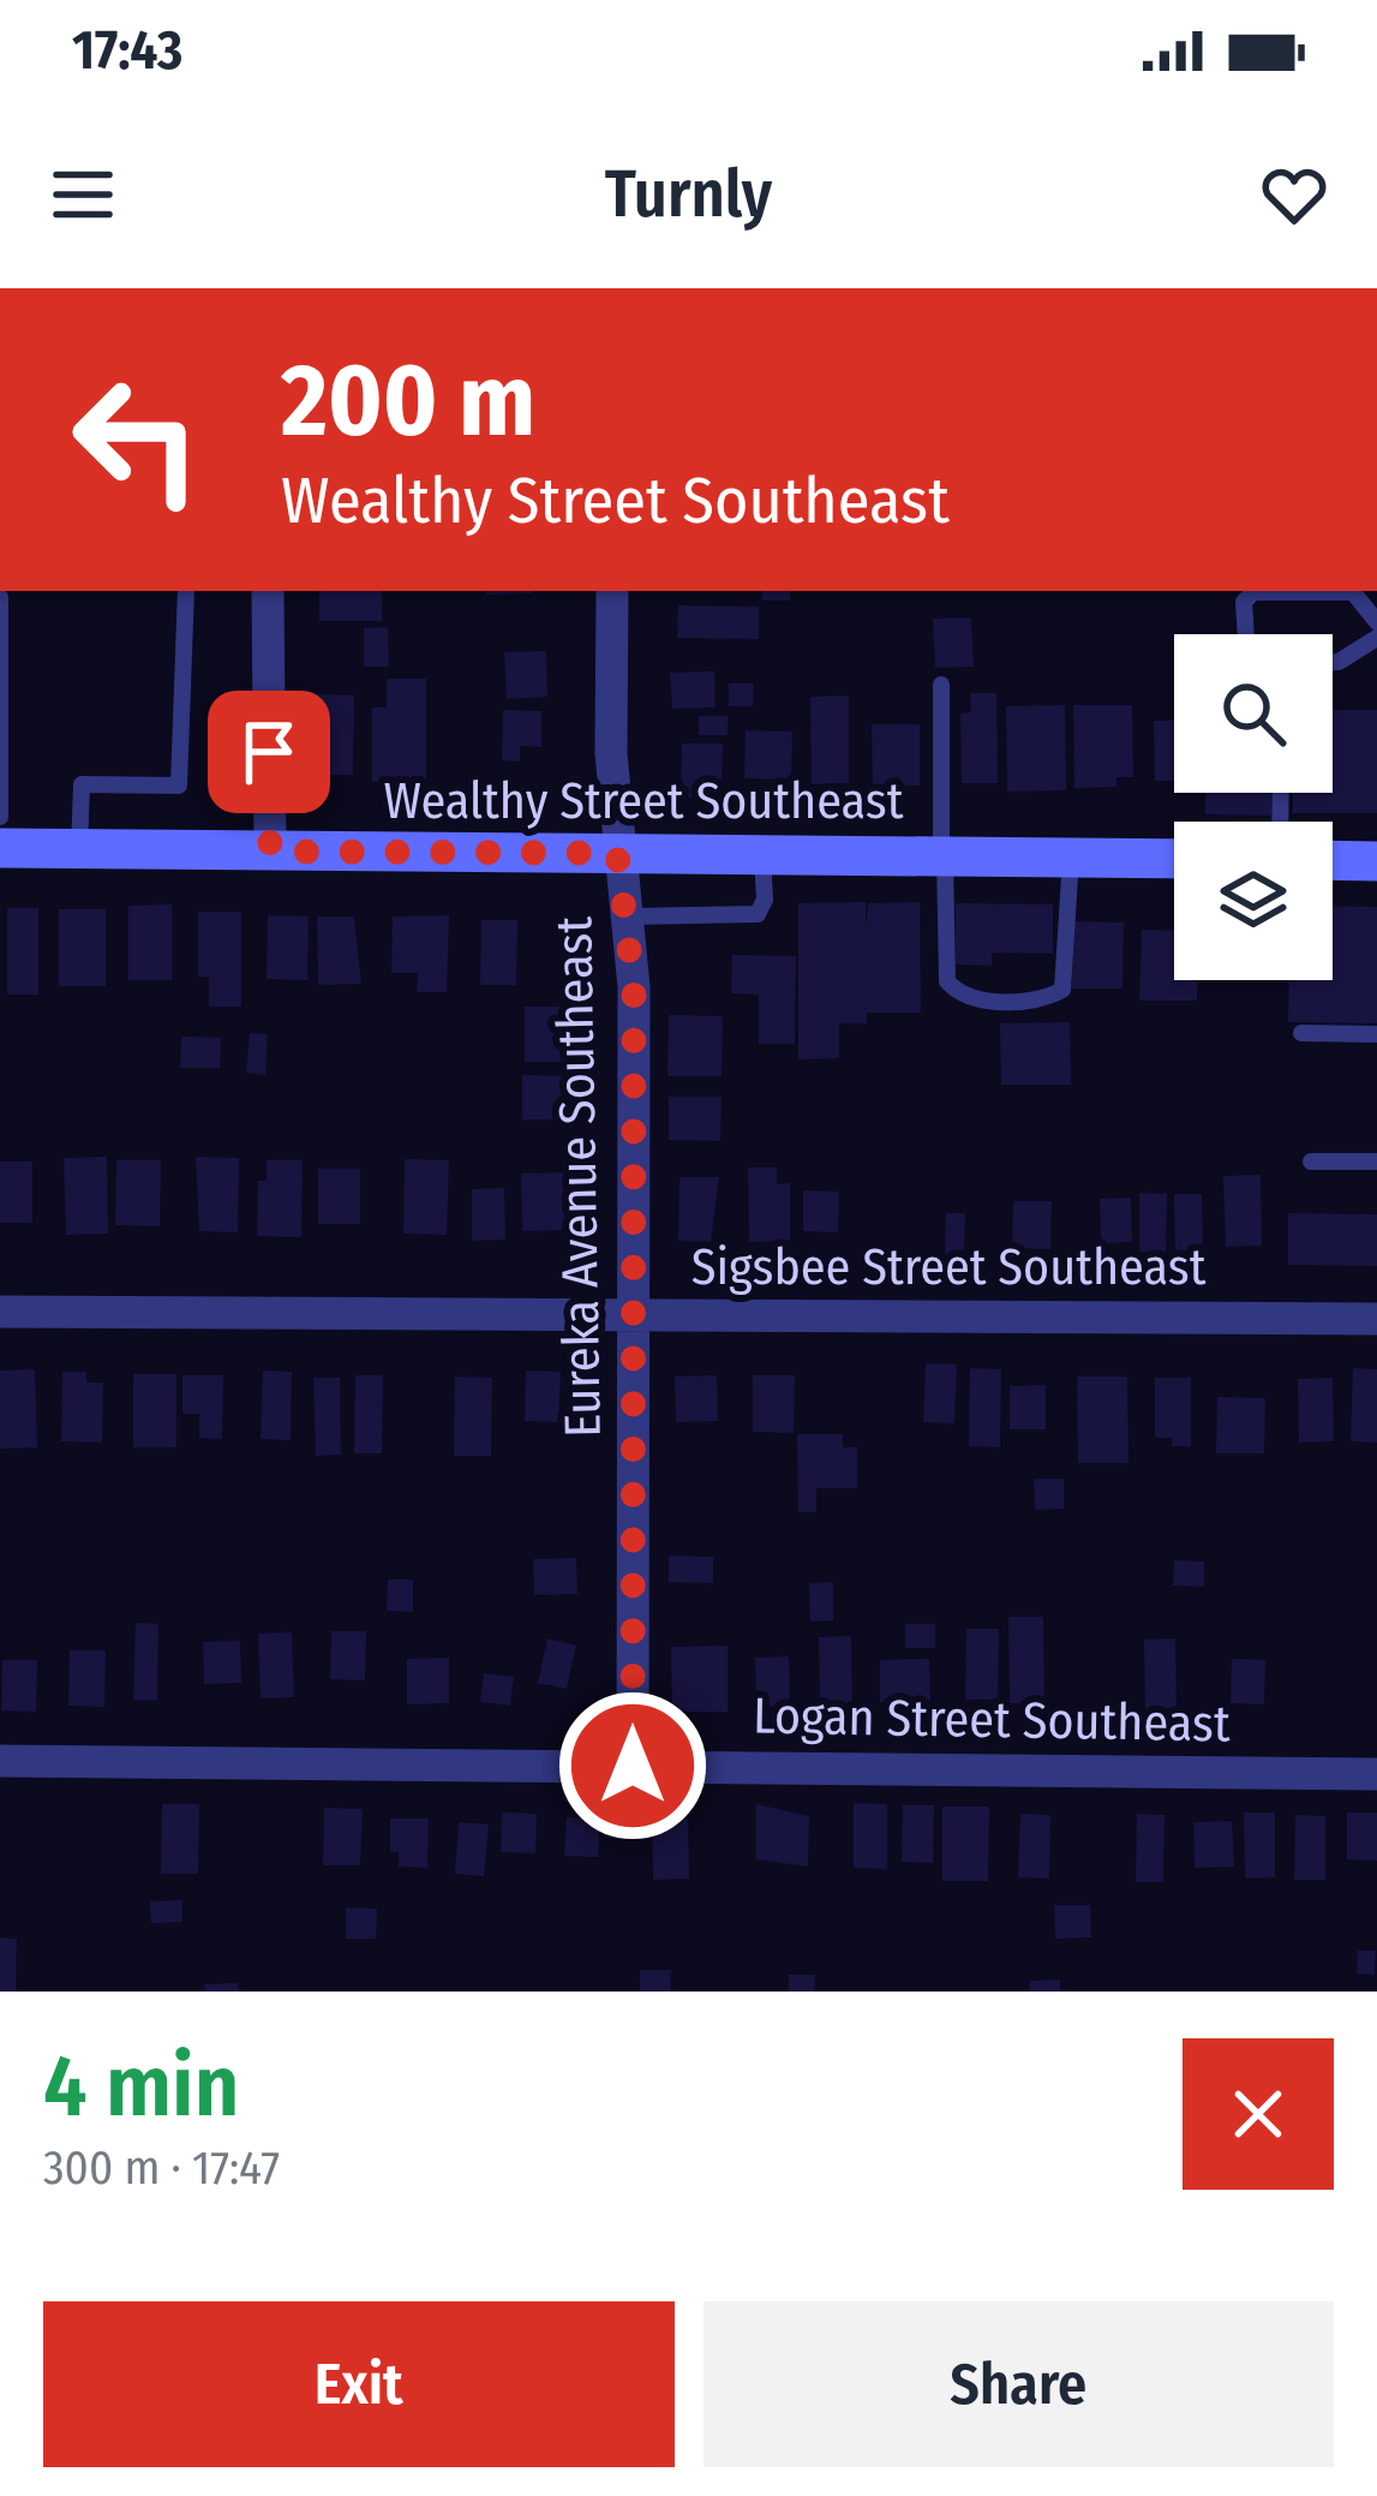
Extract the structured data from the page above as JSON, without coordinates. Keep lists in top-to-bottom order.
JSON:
{
  "streets": {
    "main road": ["Wealthy Street Southeast"],
    "street": ["Eureka Avenue Southeast", "Sigsbee Street Southeast", "Logan Street Southeast"]
  },
  "crossings": [
    ["Wealthy Street Southeast", "Eureka Avenue Southeast"],
    ["Eureka Avenue Southeast", "Sigsbee Street Southeast"],
    ["Eureka Avenue Southeast", "Logan Street Southeast"]
  ],
  "page": {
    "status": "17:43",
    "header": "Turnly",
    "turn": ["200 m", "Wealthy Street Southeast"],
    "heading": ["4 min", "300 m · 17:47"],
    "buttons": ["Exit", "Share"]
  }
}
